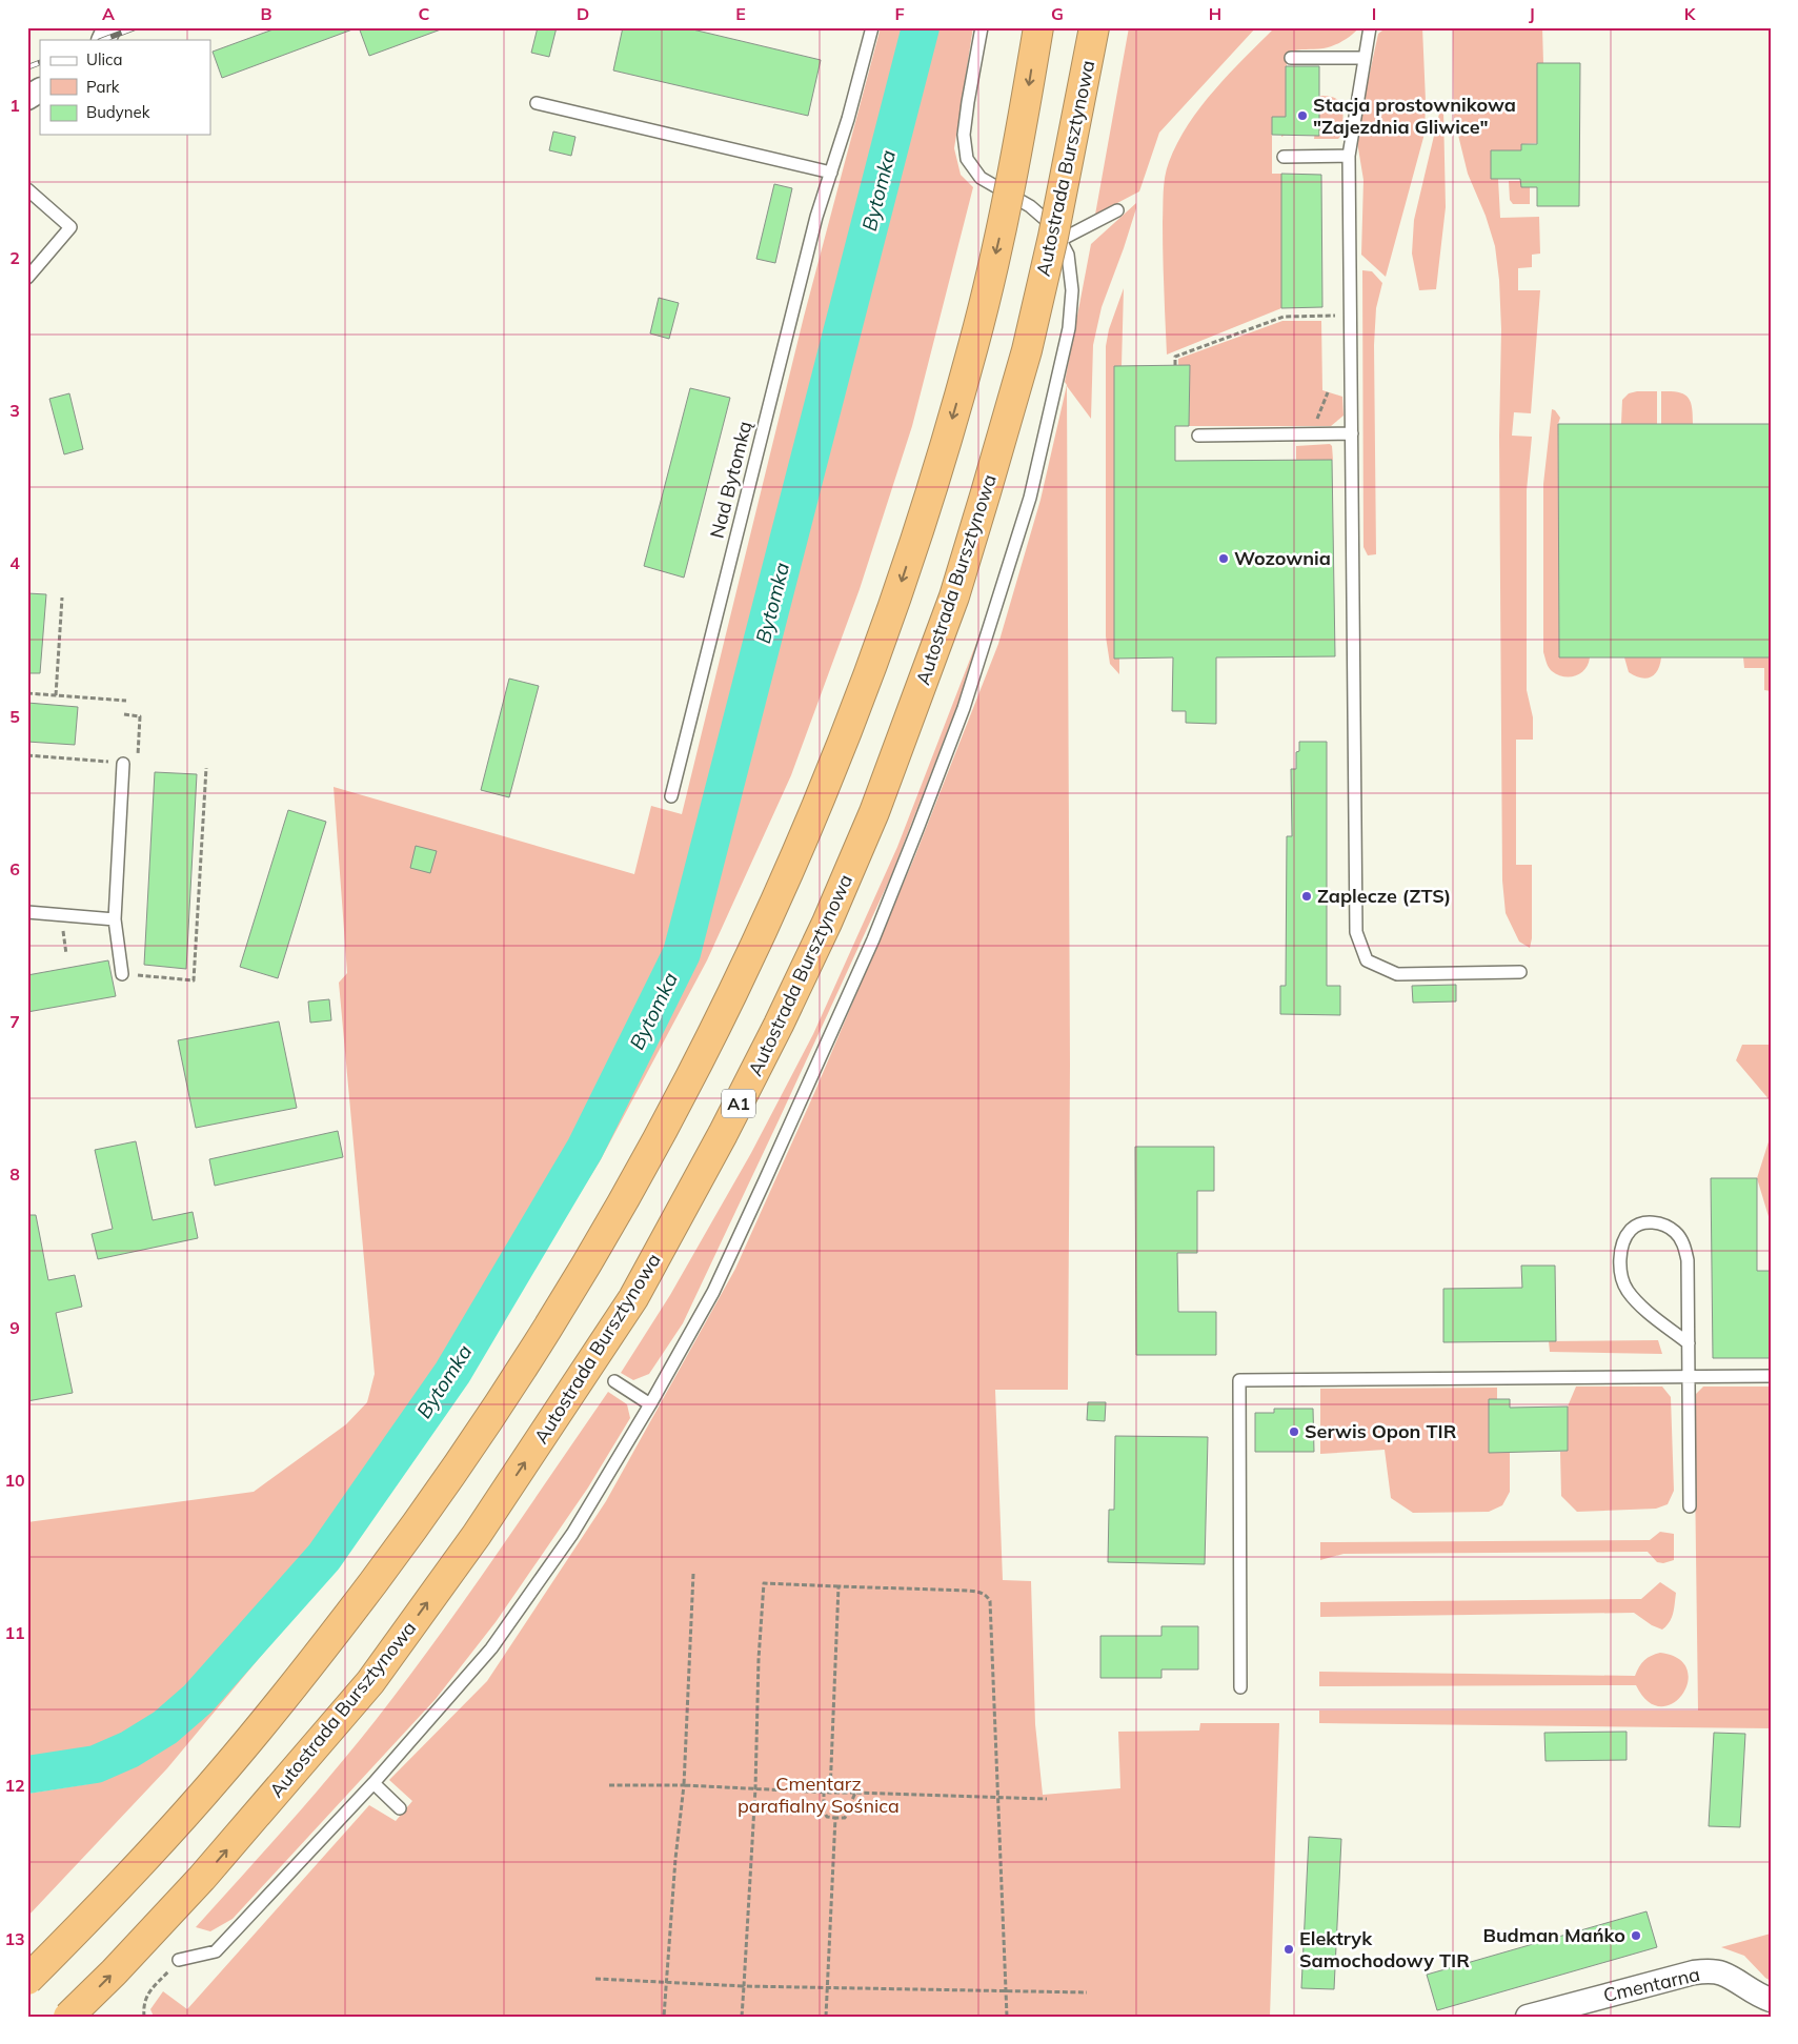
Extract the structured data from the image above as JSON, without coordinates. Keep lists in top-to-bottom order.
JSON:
{
  "streets": {
    "highway": ["Autostrada Bursztynowa", "A1"],
    "street": ["Cmentarna"],
    "lane": ["Nad Bytomką"]
  },
  "water": ["Bytomka"],
  "parks": ["Cmentarz parafialny Sośnica"],
  "places": [
    "Stacja prostownikowa \"Zajezdnia Gliwice\"",
    "Wozownia",
    "Zaplecze (ZTS)",
    "Serwis Opon TIR",
    "Budman Mańko",
    "Elektryk Samochodowy TIR"
  ],
  "legend": ["Ulica", "Park", "Budynek"],
  "grid": {
    "columns": [
      "A",
      "B",
      "C",
      "D",
      "E",
      "F",
      "G",
      "H",
      "I",
      "J",
      "K"
    ],
    "rows": [
      "1",
      "2",
      "3",
      "4",
      "5",
      "6",
      "7",
      "8",
      "9",
      "10",
      "11",
      "12",
      "13"
    ]
  }
}
